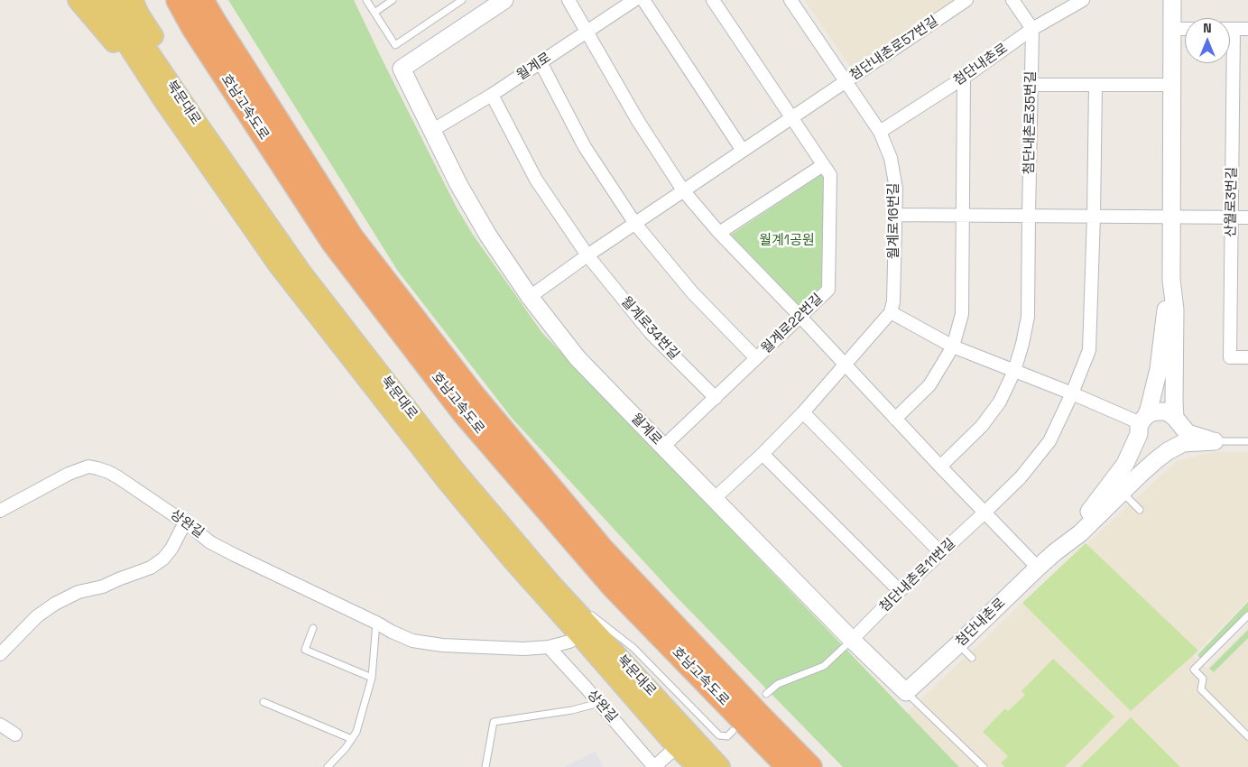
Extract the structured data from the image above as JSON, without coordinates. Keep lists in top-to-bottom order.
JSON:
{
  "streets": {
    "highway": ["호남고속도로"],
    "main road": ["북문대로"],
    "street": [
      "첨단내촌로57번길",
      "첨단내촌로",
      "월계로",
      "첨단내촌로35번길",
      "산월로3번길",
      "월계로16번길",
      "월계로22번길",
      "월계로34번길",
      "상완길",
      "첨단내촌로11번길"
    ]
  },
  "crossings": [
    ["첨단내촌로57번길", "월계로16번길"],
    ["첨단내촌로", "월계로"],
    ["첨단내촌로", "첨단내촌로35번길"],
    ["첨단내촌로", "월계로16번길"],
    ["월계로", "월계로22번길"],
    ["월계로", "월계로34번길"],
    ["월계로", "첨단내촌로11번길"],
    ["북문대로", "상완길"],
    ["월계로22번길", "월계로34번길"]
  ],
  "parks": ["월계1공원"],
  "north": "top"
}
